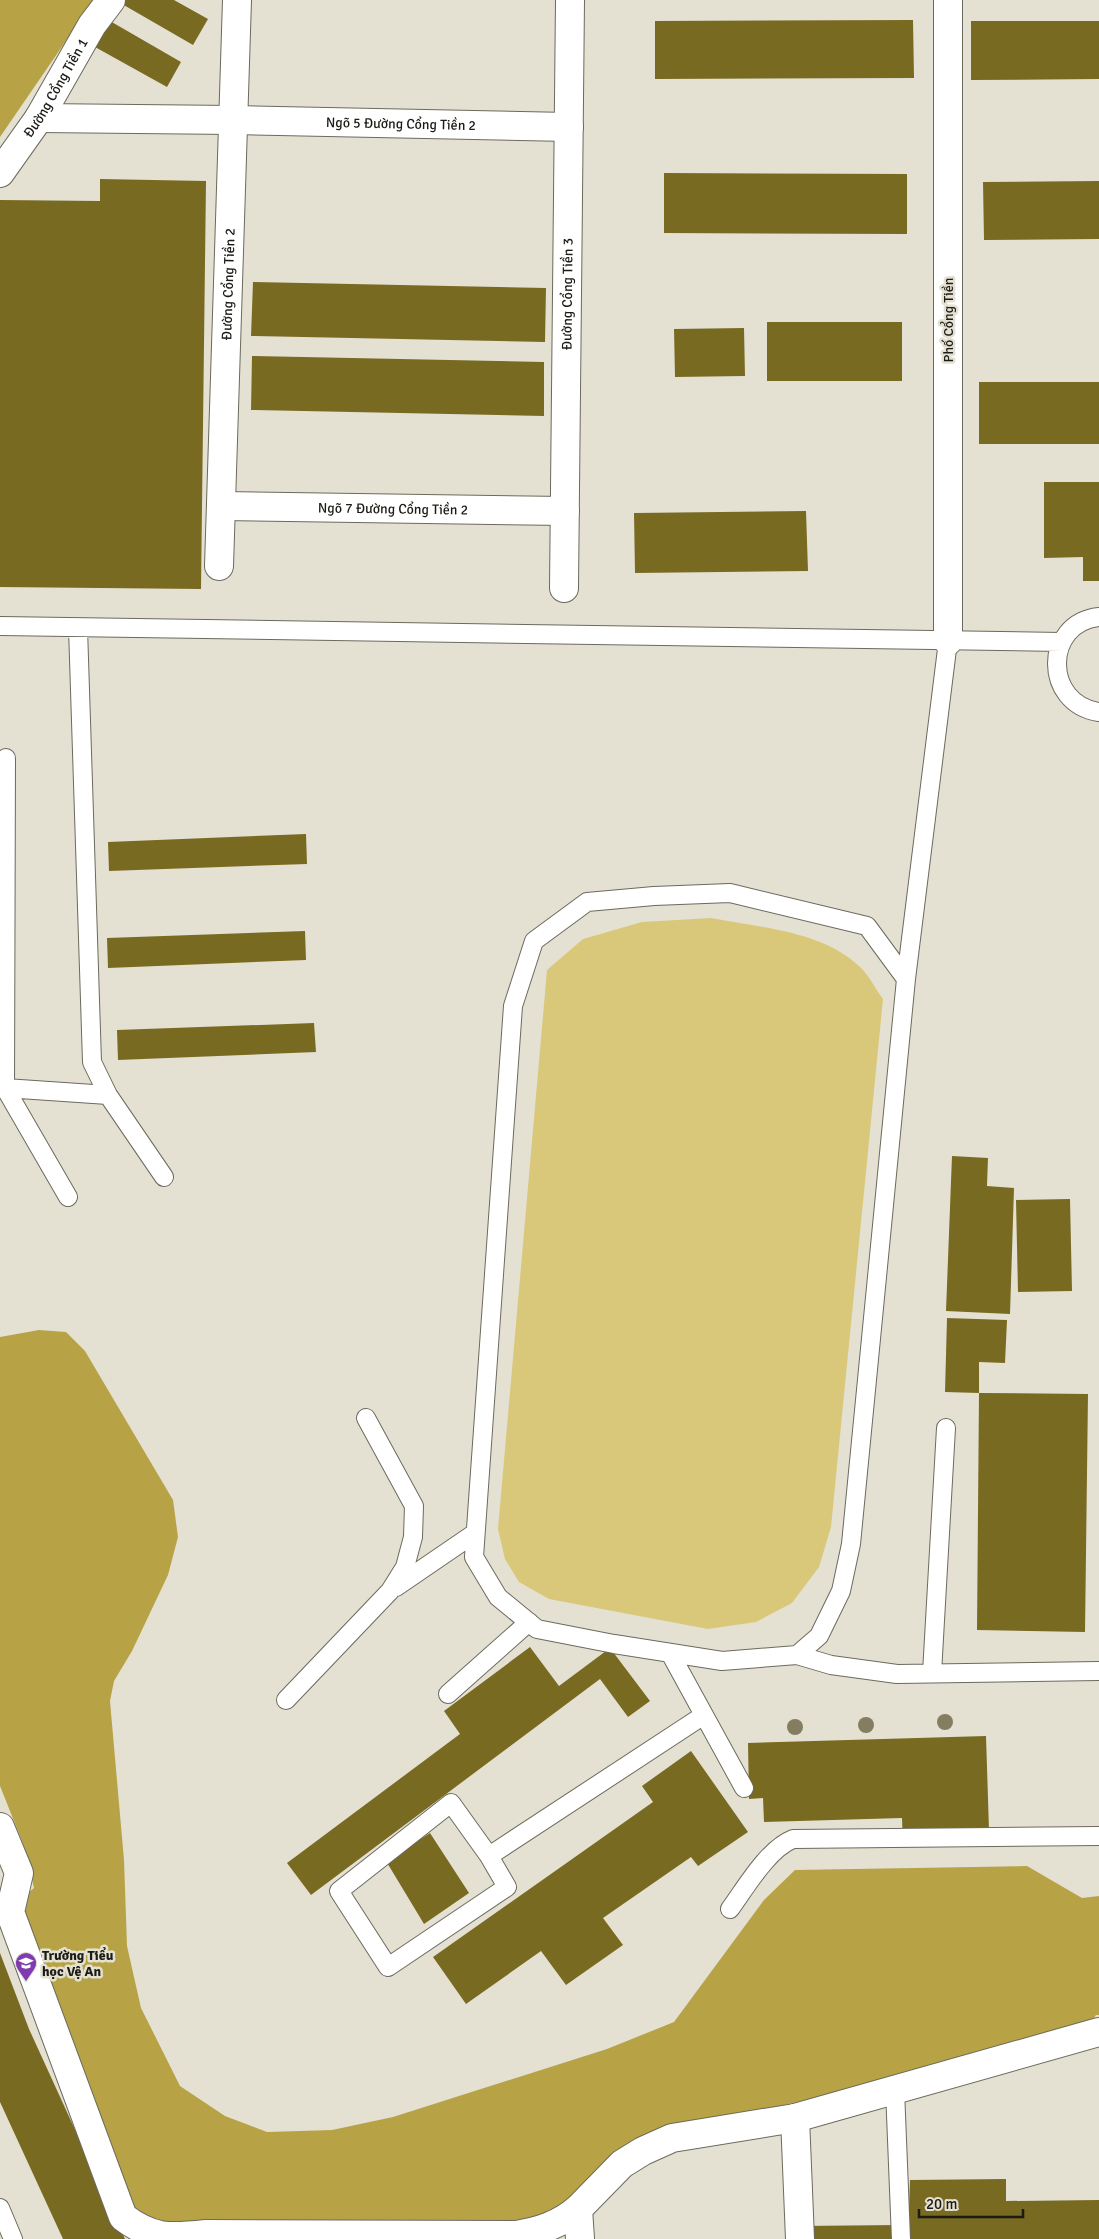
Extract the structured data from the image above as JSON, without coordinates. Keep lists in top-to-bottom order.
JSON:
{
  "streets": {
    "street": [
      "Đường Cổng Tiền 1",
      "Ngõ 5 Đường Cổng Tiền 2",
      "Đường Cổng Tiền 2",
      "Đường Cổng Tiền 3",
      "Phố Cổng Tiền",
      "Ngõ 7 Đường Cổng Tiền 2"
    ]
  },
  "crossings": [
    ["Đường Cổng Tiền 1", "Ngõ 5 Đường Cổng Tiền 2"],
    ["Ngõ 5 Đường Cổng Tiền 2", "Đường Cổng Tiền 2"],
    ["Ngõ 5 Đường Cổng Tiền 2", "Đường Cổng Tiền 3"],
    ["Đường Cổng Tiền 2", "Ngõ 7 Đường Cổng Tiền 2"],
    ["Đường Cổng Tiền 3", "Ngõ 7 Đường Cổng Tiền 2"]
  ],
  "places": {
    "school or university": ["Trường Tiểu học Vệ An"]
  },
  "scale_bar": "20 m"
}
